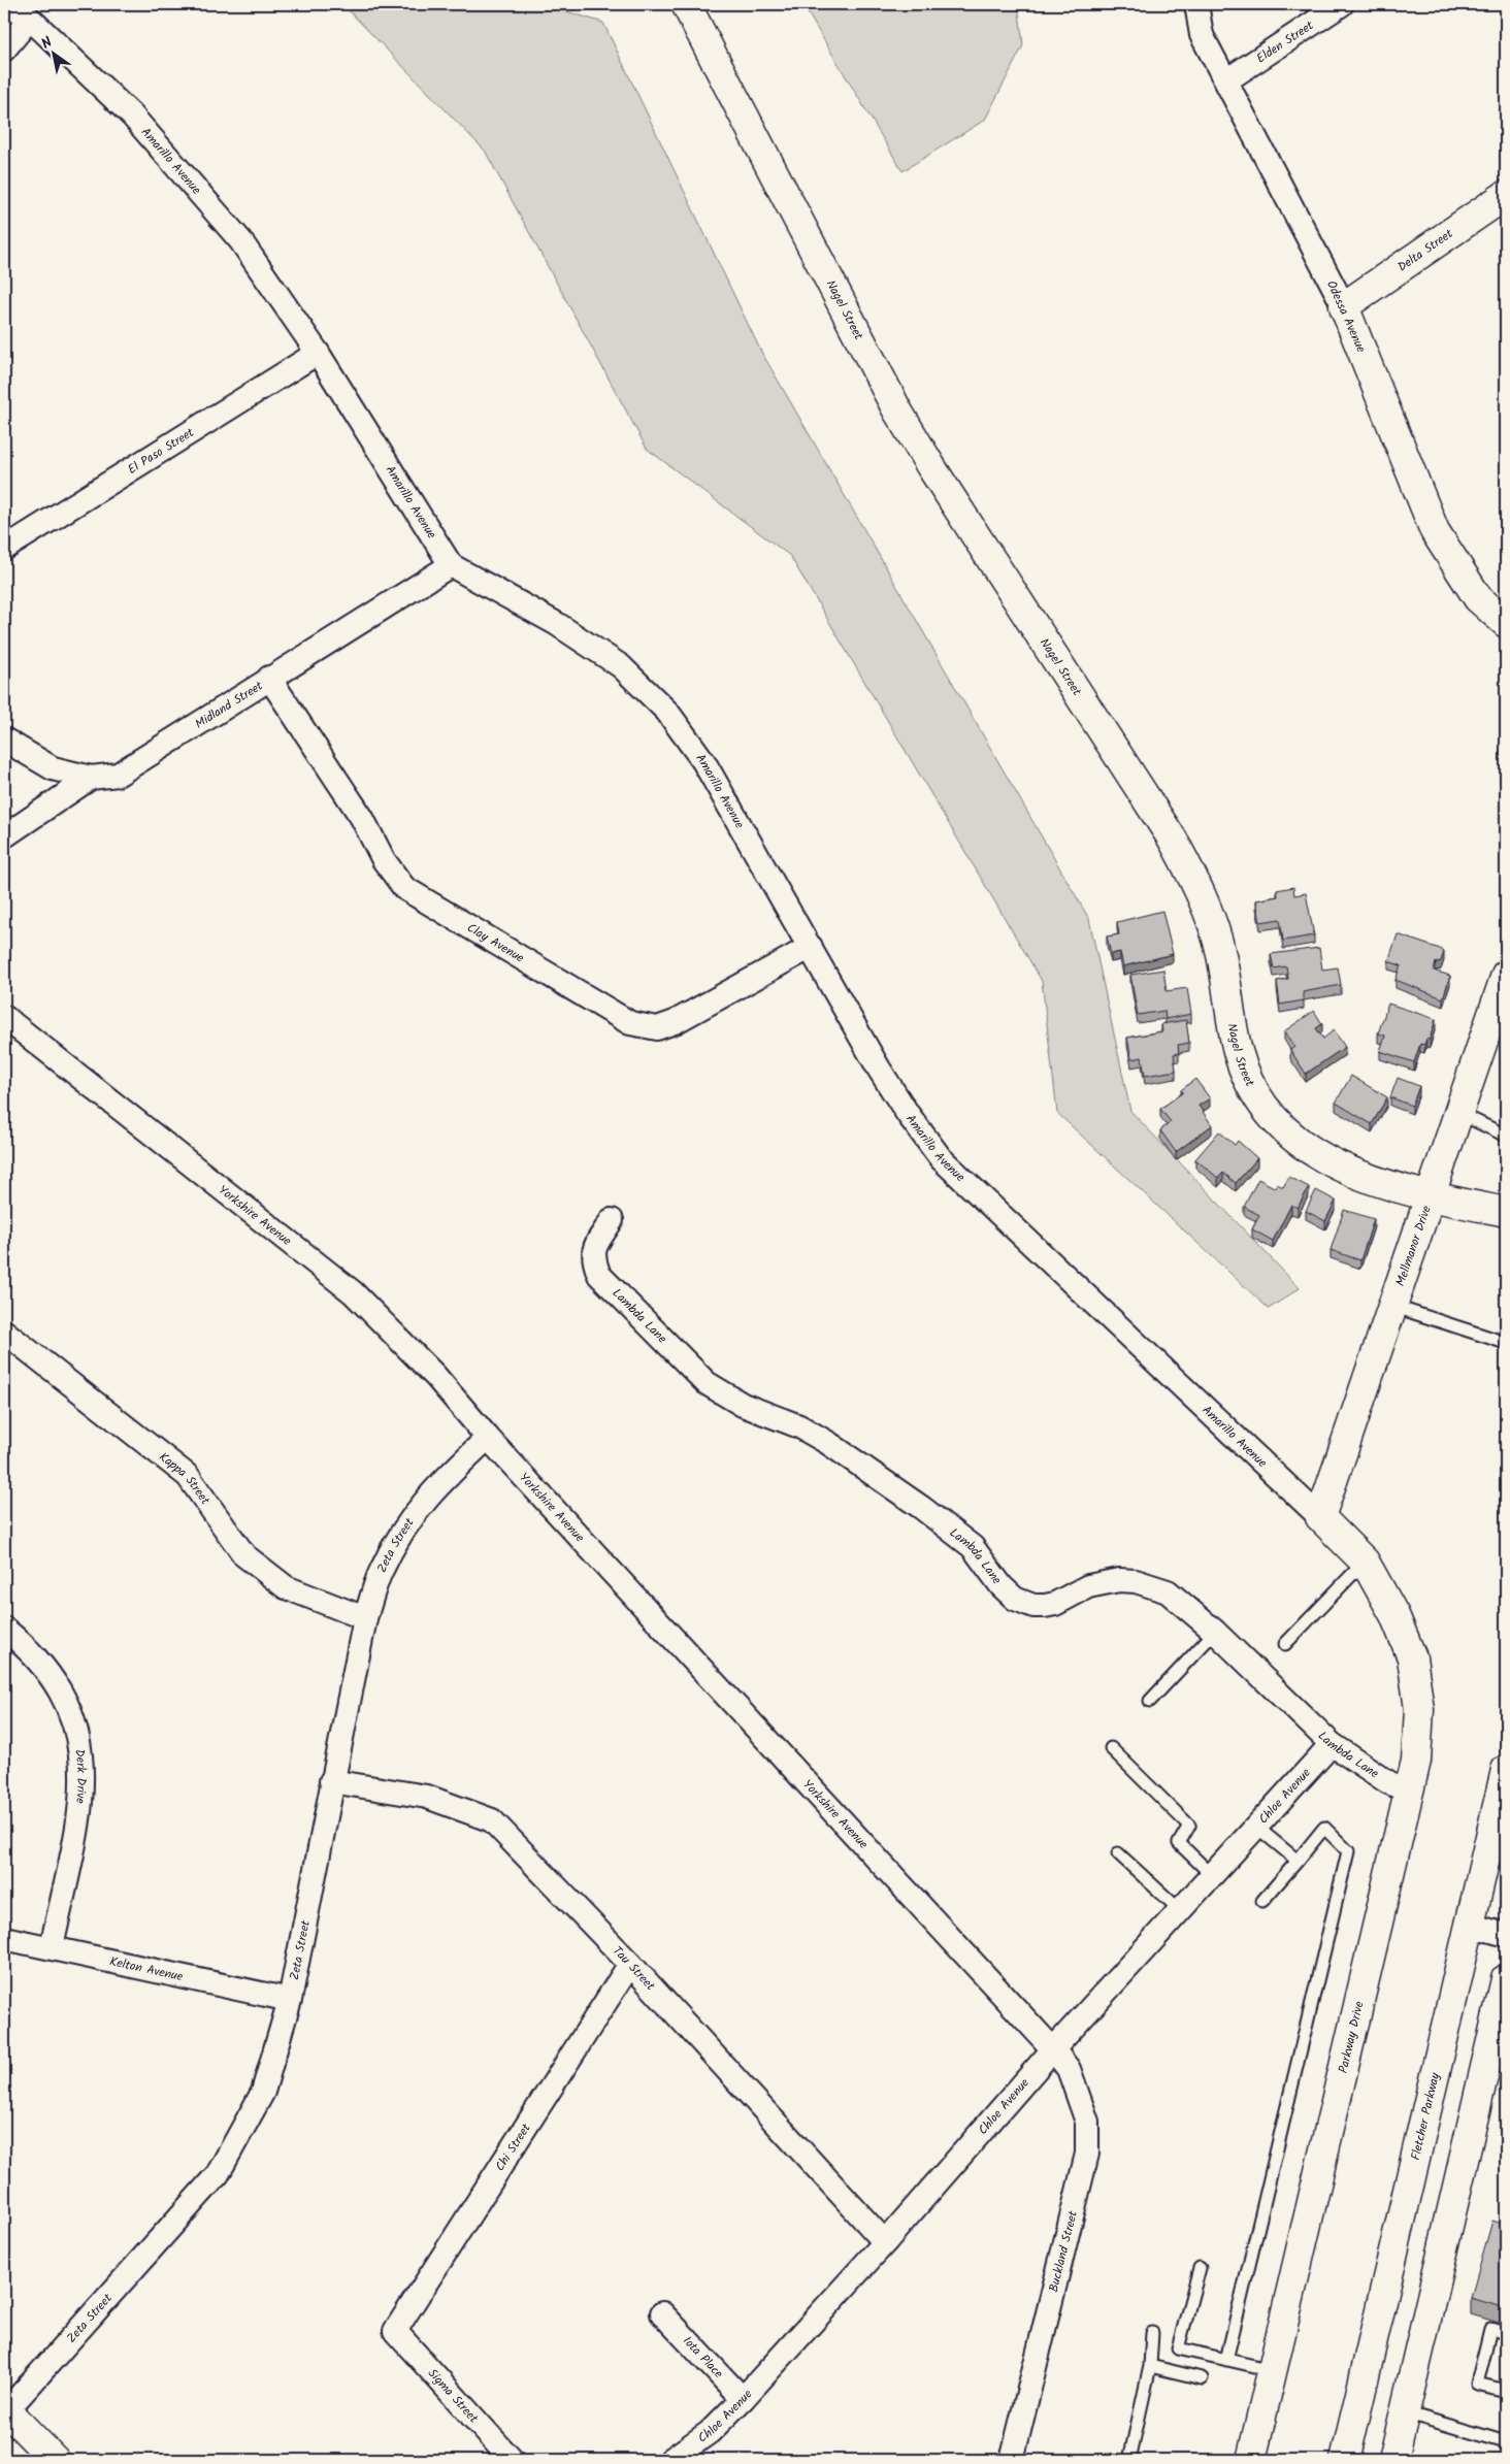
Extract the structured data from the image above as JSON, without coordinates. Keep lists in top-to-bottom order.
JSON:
{
  "streets": {
    "street": [
      "Elden Street",
      "Amarillo Avenue",
      "Delta Street",
      "Nagel Street",
      "Odessa Avenue",
      "El Paso Street",
      "Midland Street",
      "Clay Avenue",
      "Yorkshire Avenue",
      "Mellmanor Drive",
      "Lambda Lane",
      "Kappa Street",
      "Zeta Street",
      "Derk Drive",
      "Chloe Avenue",
      "Kelton Avenue",
      "Tau Street",
      "Parkway Drive",
      "Fletcher Parkway",
      "Chi Street",
      "Buckland Street",
      "Iota Place",
      "Sigma Street"
    ]
  },
  "crossings": [
    ["Elden Street", "Odessa Avenue"],
    ["Amarillo Avenue", "El Paso Street"],
    ["Amarillo Avenue", "Midland Street"],
    ["Amarillo Avenue", "Clay Avenue"],
    ["Amarillo Avenue", "Mellmanor Drive"],
    ["Amarillo Avenue", "Parkway Drive"],
    ["Delta Street", "Odessa Avenue"],
    ["Nagel Street", "Mellmanor Drive"],
    ["Midland Street", "Clay Avenue"],
    ["Yorkshire Avenue", "Zeta Street"],
    ["Yorkshire Avenue", "Chloe Avenue"],
    ["Yorkshire Avenue", "Buckland Street"],
    ["Lambda Lane", "Chloe Avenue"],
    ["Lambda Lane", "Parkway Drive"],
    ["Kappa Street", "Zeta Street"],
    ["Zeta Street", "Kelton Avenue"],
    ["Zeta Street", "Tau Street"],
    ["Derk Drive", "Kelton Avenue"],
    ["Chloe Avenue", "Tau Street"],
    ["Chloe Avenue", "Buckland Street"],
    ["Chloe Avenue", "Iota Place"],
    ["Tau Street", "Chi Street"],
    ["Chi Street", "Sigma Street"]
  ],
  "north": "top left"
}
